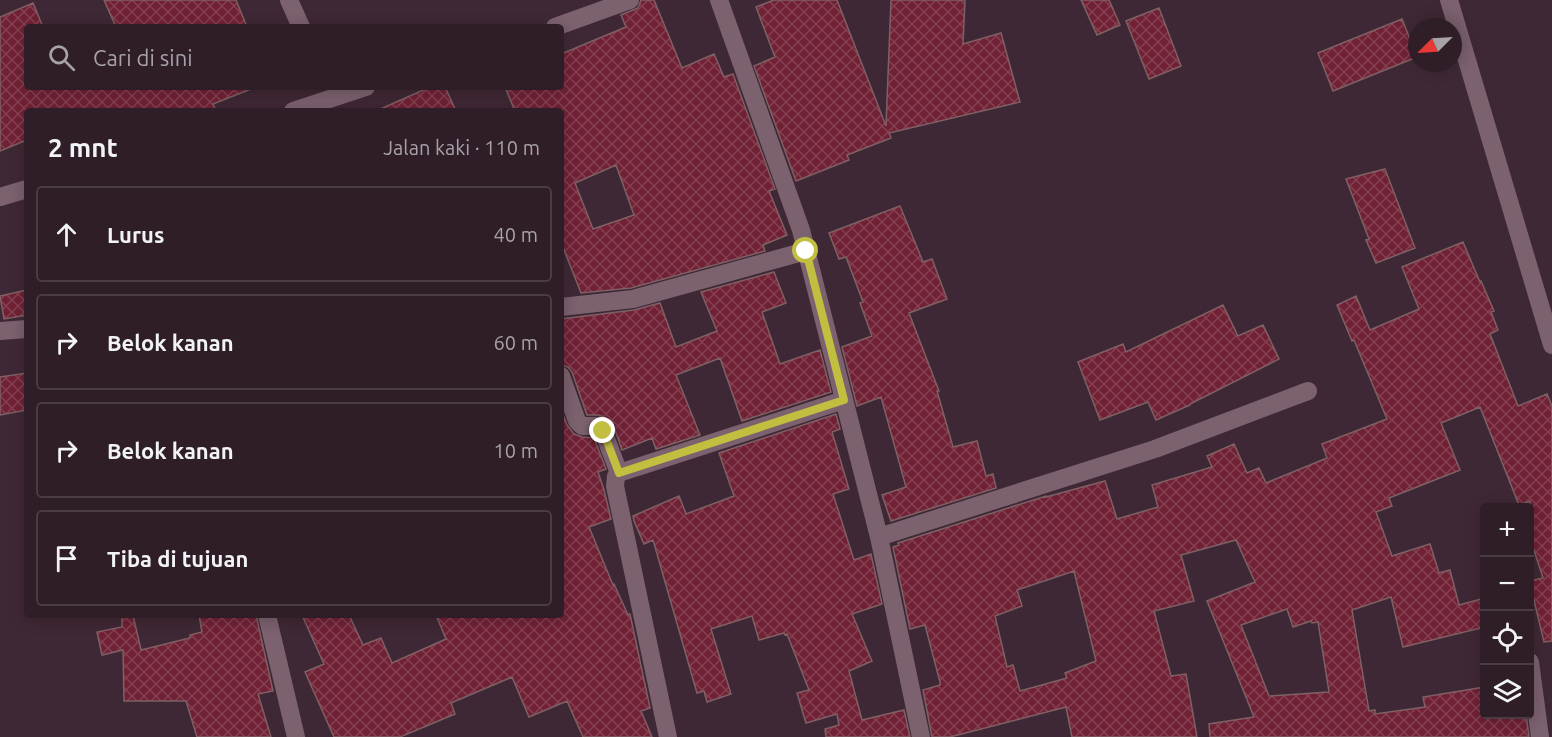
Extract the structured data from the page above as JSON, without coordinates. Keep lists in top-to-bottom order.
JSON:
{
  "north": "bottom left",
  "page": {
    "search": "Cari di sini",
    "heading": ["2 mnt", "Jalan kaki · 110 m"],
    "list": [
      ["Lurus", "40 m"],
      ["Belok kanan", "60 m"],
      ["Belok kanan", "10 m"],
      "Tiba di tujuan"
    ],
    "map_buttons": ["+", "−"]
  }
}
